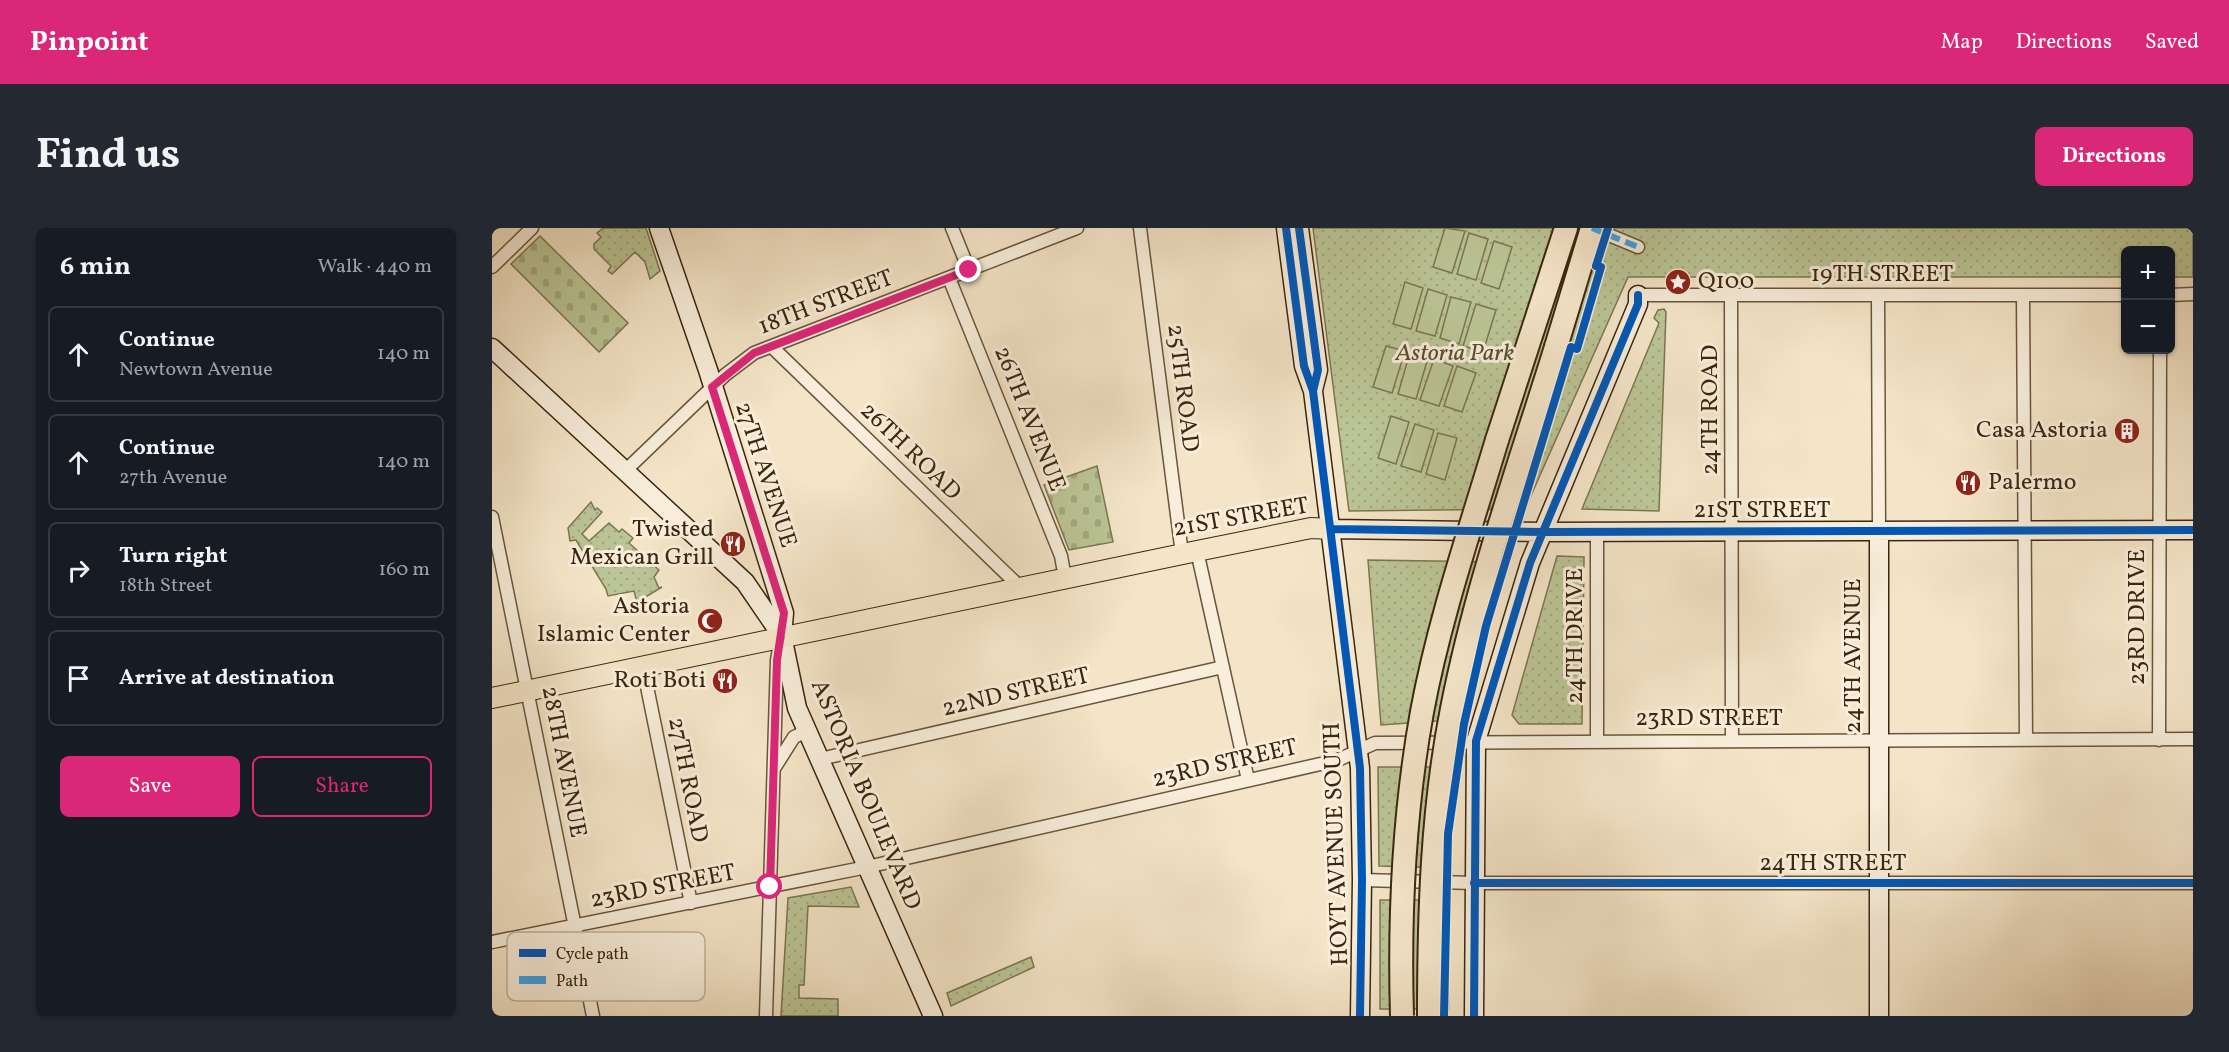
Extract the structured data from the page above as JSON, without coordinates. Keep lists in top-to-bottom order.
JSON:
{
  "streets": {
    "main road": [
      "27TH AVENUE",
      "21ST STREET",
      "24TH AVENUE",
      "ASTORIA BOULEVARD",
      "HOYT AVENUE SOUTH"
    ],
    "street": [
      "19TH STREET",
      "18TH STREET",
      "25TH ROAD",
      "24TH ROAD",
      "26TH AVENUE",
      "26TH ROAD",
      "23RD DRIVE",
      "24TH DRIVE",
      "22ND STREET",
      "23RD STREET",
      "28TH AVENUE",
      "27TH ROAD",
      "24TH STREET"
    ]
  },
  "crossings": [
    ["19TH STREET", "24TH ROAD"],
    ["19TH STREET", "24TH AVENUE"],
    ["18TH STREET", "26TH AVENUE"],
    ["18TH STREET", "26TH ROAD"],
    ["18TH STREET", "27TH AVENUE"],
    ["18TH STREET", "ASTORIA BOULEVARD"],
    ["25TH ROAD", "21ST STREET"],
    ["25TH ROAD", "22ND STREET"],
    ["25TH ROAD", "23RD STREET"],
    ["24TH ROAD", "21ST STREET"],
    ["24TH ROAD", "23RD STREET"],
    ["26TH AVENUE", "21ST STREET"],
    ["26TH ROAD", "21ST STREET"],
    ["27TH AVENUE", "21ST STREET"],
    ["27TH AVENUE", "ASTORIA BOULEVARD"],
    ["21ST STREET", "23RD DRIVE"],
    ["21ST STREET", "24TH DRIVE"],
    ["21ST STREET", "24TH AVENUE"],
    ["21ST STREET", "28TH AVENUE"],
    ["21ST STREET", "27TH ROAD"],
    ["21ST STREET", "ASTORIA BOULEVARD"],
    ["21ST STREET", "HOYT AVENUE SOUTH"],
    ["23RD DRIVE", "23RD STREET"],
    ["24TH DRIVE", "23RD STREET"],
    ["24TH AVENUE", "23RD STREET"],
    ["24TH AVENUE", "24TH STREET"],
    ["22ND STREET", "ASTORIA BOULEVARD"],
    ["23RD STREET", "28TH AVENUE"],
    ["23RD STREET", "27TH ROAD"],
    ["23RD STREET", "ASTORIA BOULEVARD"],
    ["23RD STREET", "HOYT AVENUE SOUTH"],
    ["HOYT AVENUE SOUTH", "24TH STREET"]
  ],
  "parks": ["Astoria Park"],
  "places": {
    "place": ["Q100"],
    "building": ["Casa Astoria"],
    "restaurant": ["Palermo", "Twisted Mexican Grill", "Roti Boti"],
    "mosque": ["Astoria Islamic Center"]
  },
  "legend": ["Cycle path", "Path"],
  "page": {
    "header": "Pinpoint",
    "nav": ["Map", "Directions", "Saved"],
    "title": "Find us",
    "buttons": [
      "Directions",
      ["Save", "Share"]
    ],
    "heading": ["6 min", "Walk · 440 m"],
    "map_buttons": ["+", "−"],
    "list": [
      ["Continue", "Newtown Avenue", "140 m"],
      ["Continue", "27th Avenue", "140 m"],
      ["Turn right", "18th Street", "160 m"],
      "Arrive at destination"
    ]
  }
}
